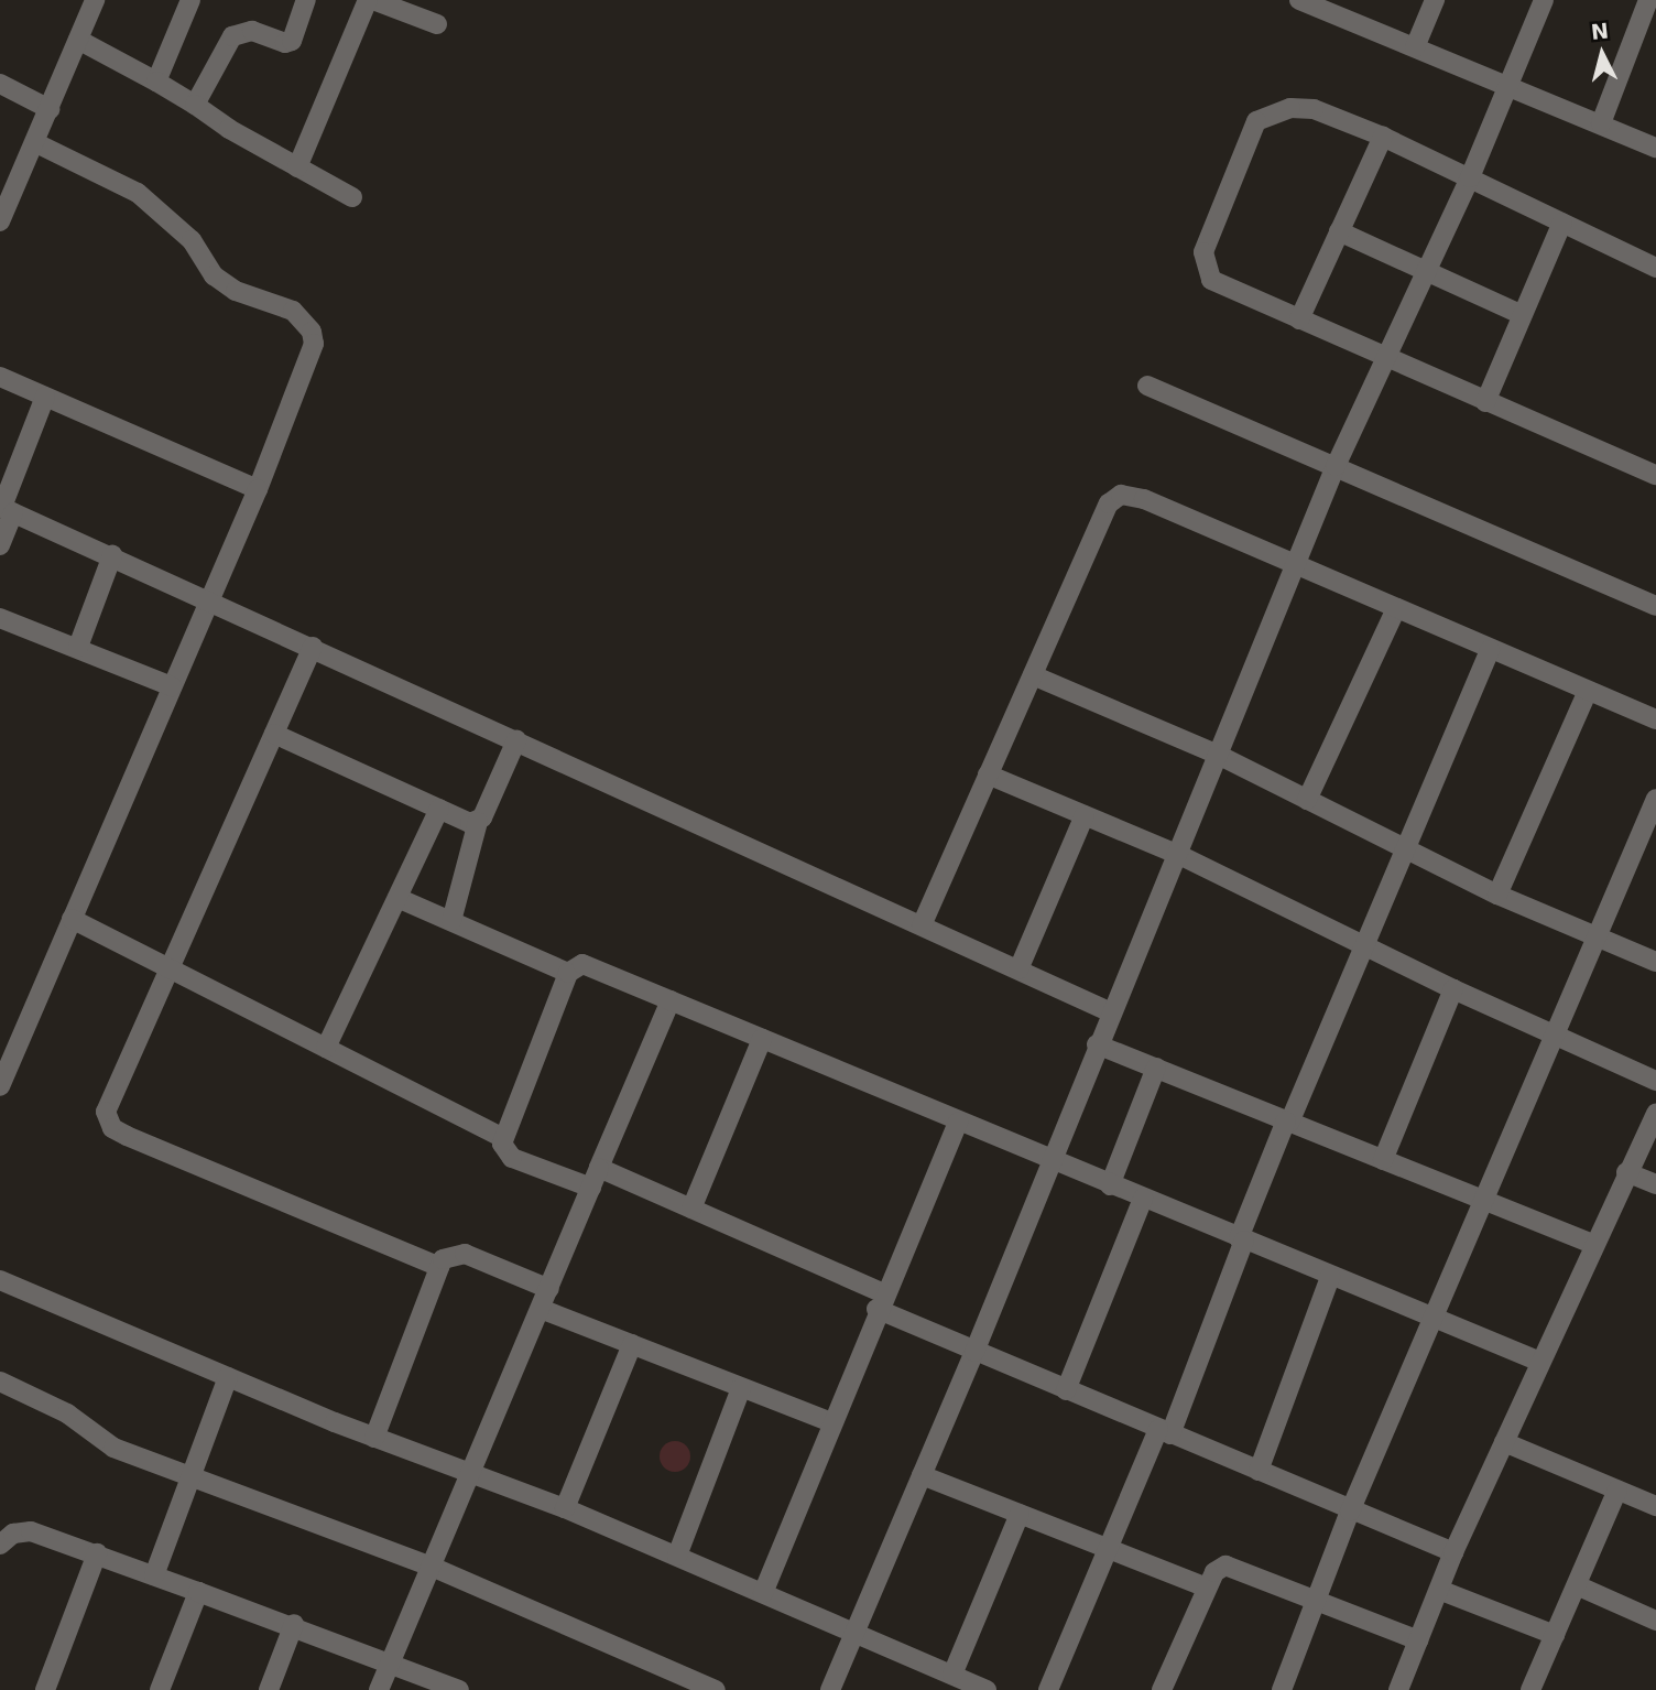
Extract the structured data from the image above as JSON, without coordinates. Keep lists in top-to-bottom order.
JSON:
{
  "north": "top"
}
